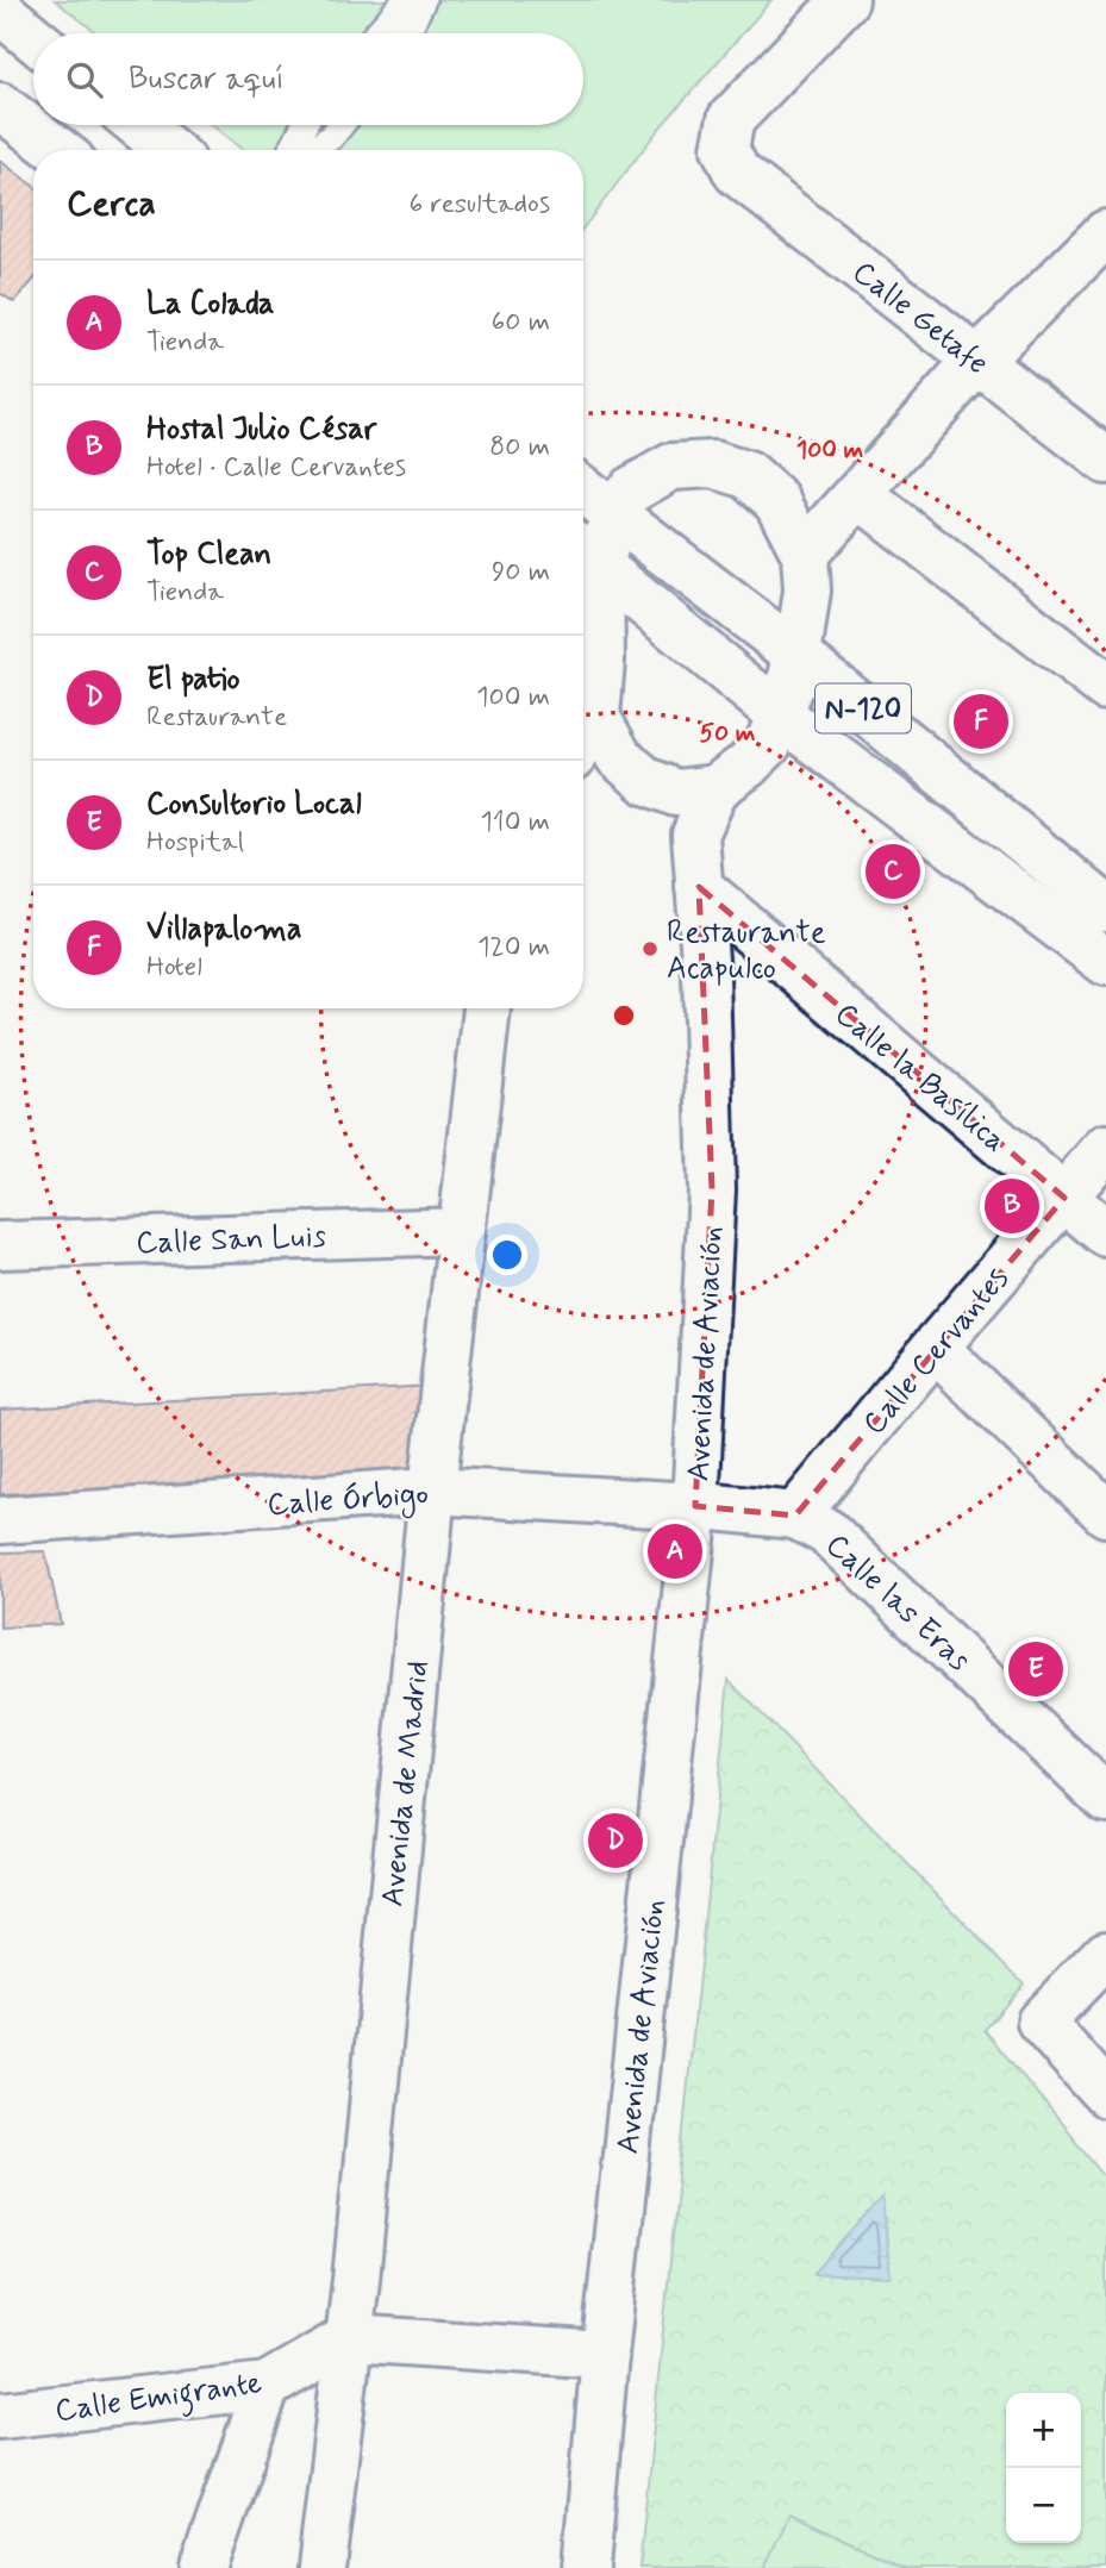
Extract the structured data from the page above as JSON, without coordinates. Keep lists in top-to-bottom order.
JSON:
{
  "streets": {
    "main road": [
      "Calle Getafe",
      "N-120",
      "Calle la Basílica",
      "Calle San Luis",
      "Calle Cervantes",
      "Avenida de Aviación",
      "Calle Órbigo",
      "Calle las Eras",
      "Avenida de Madrid",
      "Calle Emigrante"
    ]
  },
  "crossings": [
    ["N-120", "Avenida de Aviación"],
    ["Calle la Basílica", "Calle Cervantes"],
    ["Calle la Basílica", "Avenida de Aviación"],
    ["Calle San Luis", "Avenida de Madrid"],
    ["Calle Cervantes", "Calle las Eras"],
    ["Avenida de Aviación", "Calle Órbigo"],
    ["Avenida de Aviación", "Calle las Eras"],
    ["Calle Órbigo", "Calle las Eras"],
    ["Calle Órbigo", "Avenida de Madrid"],
    ["Avenida de Madrid", "Calle Emigrante"]
  ],
  "places": ["Restaurante Acapulco"],
  "page": {
    "search": "Buscar aquí",
    "heading": ["Cerca", "6 resultados"],
    "list": [
      {
        "mark": "A",
        "name": "La Colada",
        "note": "Tienda",
        "value": "60 m"
      },
      {
        "mark": "B",
        "name": "Hostal Julio César",
        "note": "Hotel · Calle Cervantes",
        "value": "80 m"
      },
      {
        "mark": "C",
        "name": "Top Clean",
        "note": "Tienda",
        "value": "90 m"
      },
      {
        "mark": "D",
        "name": "El patio",
        "note": "Restaurante",
        "value": "100 m"
      },
      {
        "mark": "E",
        "name": "Consultorio Local",
        "note": "Hospital",
        "value": "110 m"
      },
      {
        "mark": "F",
        "name": "Villapaloma",
        "note": "Hotel",
        "value": "120 m"
      }
    ],
    "pins": [
      "F",
      "C",
      "B",
      "A",
      "E",
      "D"
    ],
    "map_buttons": ["+", "−"]
  },
  "rings": ["100 m", "50 m"]
}
